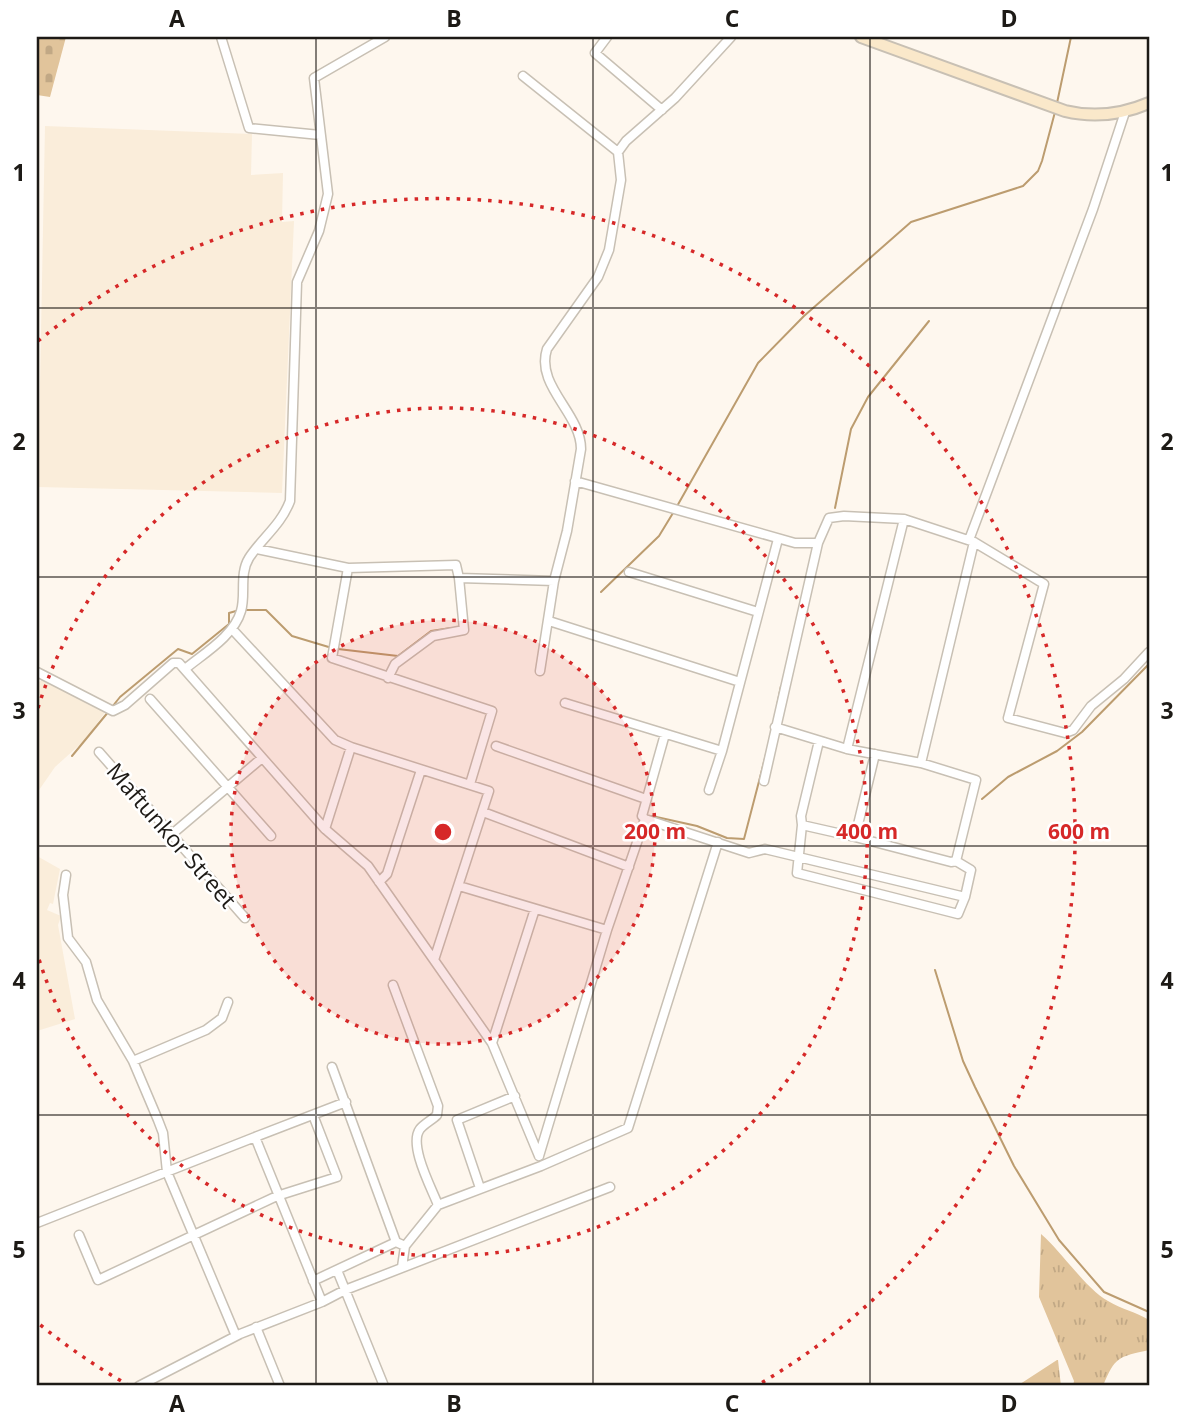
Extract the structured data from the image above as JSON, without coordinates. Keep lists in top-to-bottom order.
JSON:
{
  "streets": {
    "street": ["Maftunkor Street"]
  },
  "grid": {
    "columns": [
      "A",
      "B",
      "C",
      "D"
    ],
    "rows": [
      "1",
      "2",
      "3",
      "4",
      "5"
    ]
  },
  "rings": ["200 m", "400 m", "600 m"]
}
